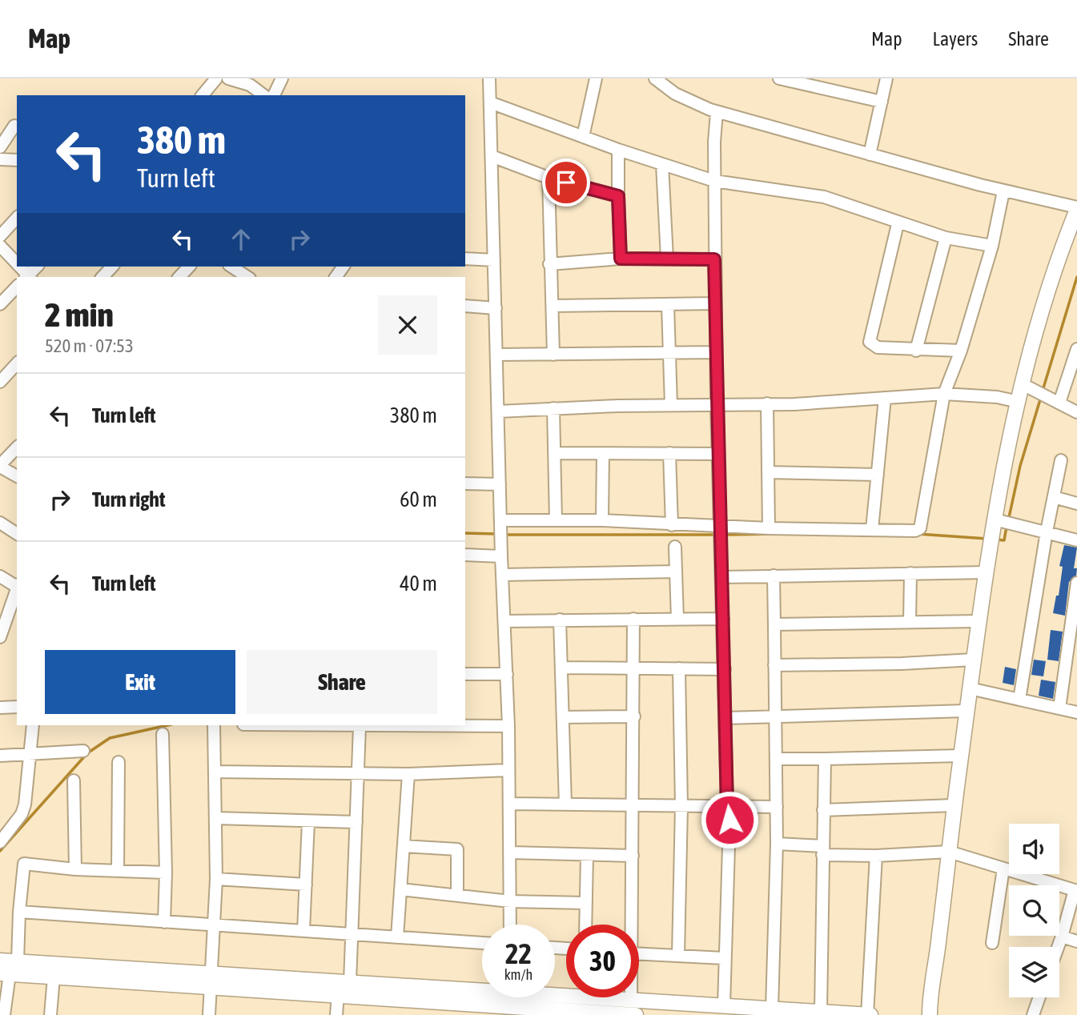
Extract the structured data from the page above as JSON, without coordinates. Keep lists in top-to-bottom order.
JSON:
{
  "page": {
    "header": "Map",
    "nav": ["Map", "Layers", "Share"],
    "turn": ["380 m", "Turn left"],
    "heading": ["2 min", "520 m · 07:53"],
    "list": [
      {
        "name": "Turn left",
        "value": "380 m"
      },
      {
        "name": "Turn right",
        "value": "60 m"
      },
      {
        "name": "Turn left",
        "value": "40 m"
      }
    ],
    "buttons": ["Exit", "Share"],
    "speed": "22 km/h",
    "limit": "30"
  }
}
